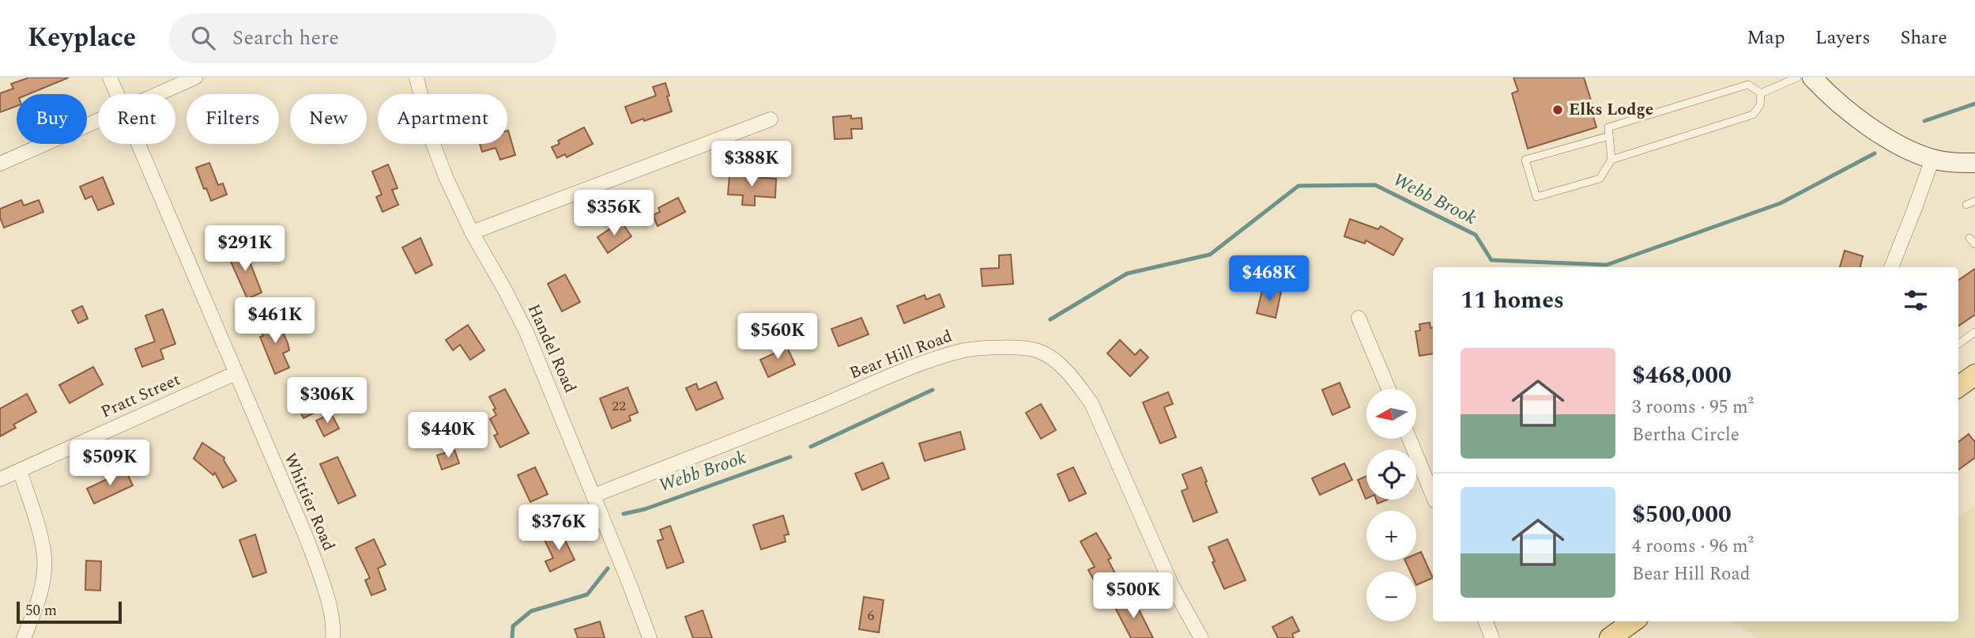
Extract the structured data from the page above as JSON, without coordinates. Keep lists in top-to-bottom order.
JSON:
{
  "streets": {
    "street": [
      "Handel Road",
      "Bear Hill Road",
      "Pratt Street",
      "Whittier Road"
    ]
  },
  "crossings": [
    ["Handel Road", "Bear Hill Road"],
    ["Pratt Street", "Whittier Road"]
  ],
  "water": ["Webb Brook"],
  "places": ["Elks Lodge"],
  "house_numbers": ["22", "6"],
  "scale_bar": "50 m",
  "north": "left",
  "page": {
    "header": "Keyplace",
    "search": "Search here",
    "nav": ["Map", "Layers", "Share"],
    "chip": [
      "Buy",
      "Rent",
      "Filters",
      "New",
      "Apartment"
    ],
    "price": [
      "$388K",
      "$356K",
      "$291K",
      "$468K",
      "$461K",
      "$560K",
      "$306K",
      "$440K",
      "$509K",
      "$376K",
      "$500K"
    ],
    "heading": "11 homes",
    "list": [
      {
        "name": "$468,000",
        "note": "3 rooms · 95 m² · Bertha Circle"
      },
      {
        "name": "$500,000",
        "note": "4 rooms · 96 m² · Bear Hill Road"
      }
    ],
    "map_buttons": ["+", "−"],
    "scale": "50 m"
  }
}
